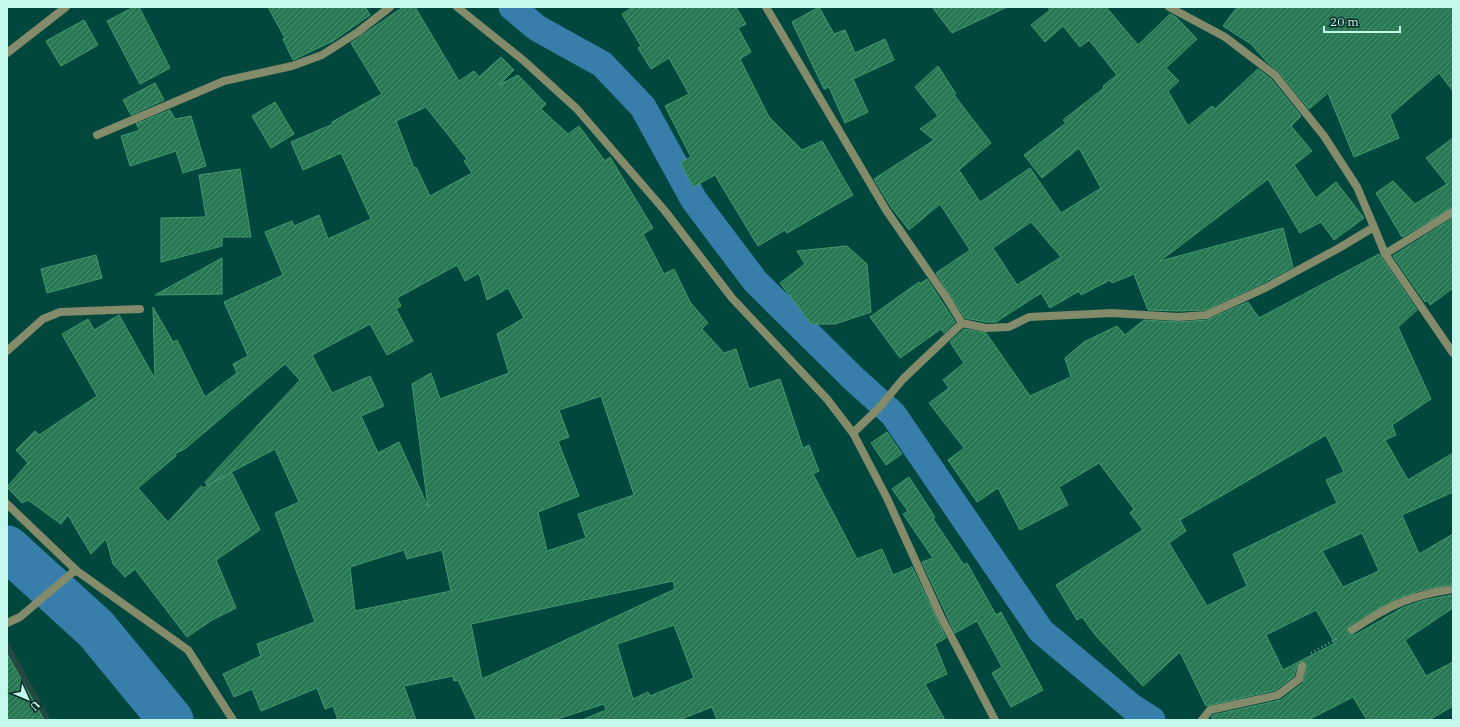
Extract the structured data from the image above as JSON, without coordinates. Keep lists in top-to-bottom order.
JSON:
{
  "scale_bar": "20 m",
  "north": "bottom right"
}
